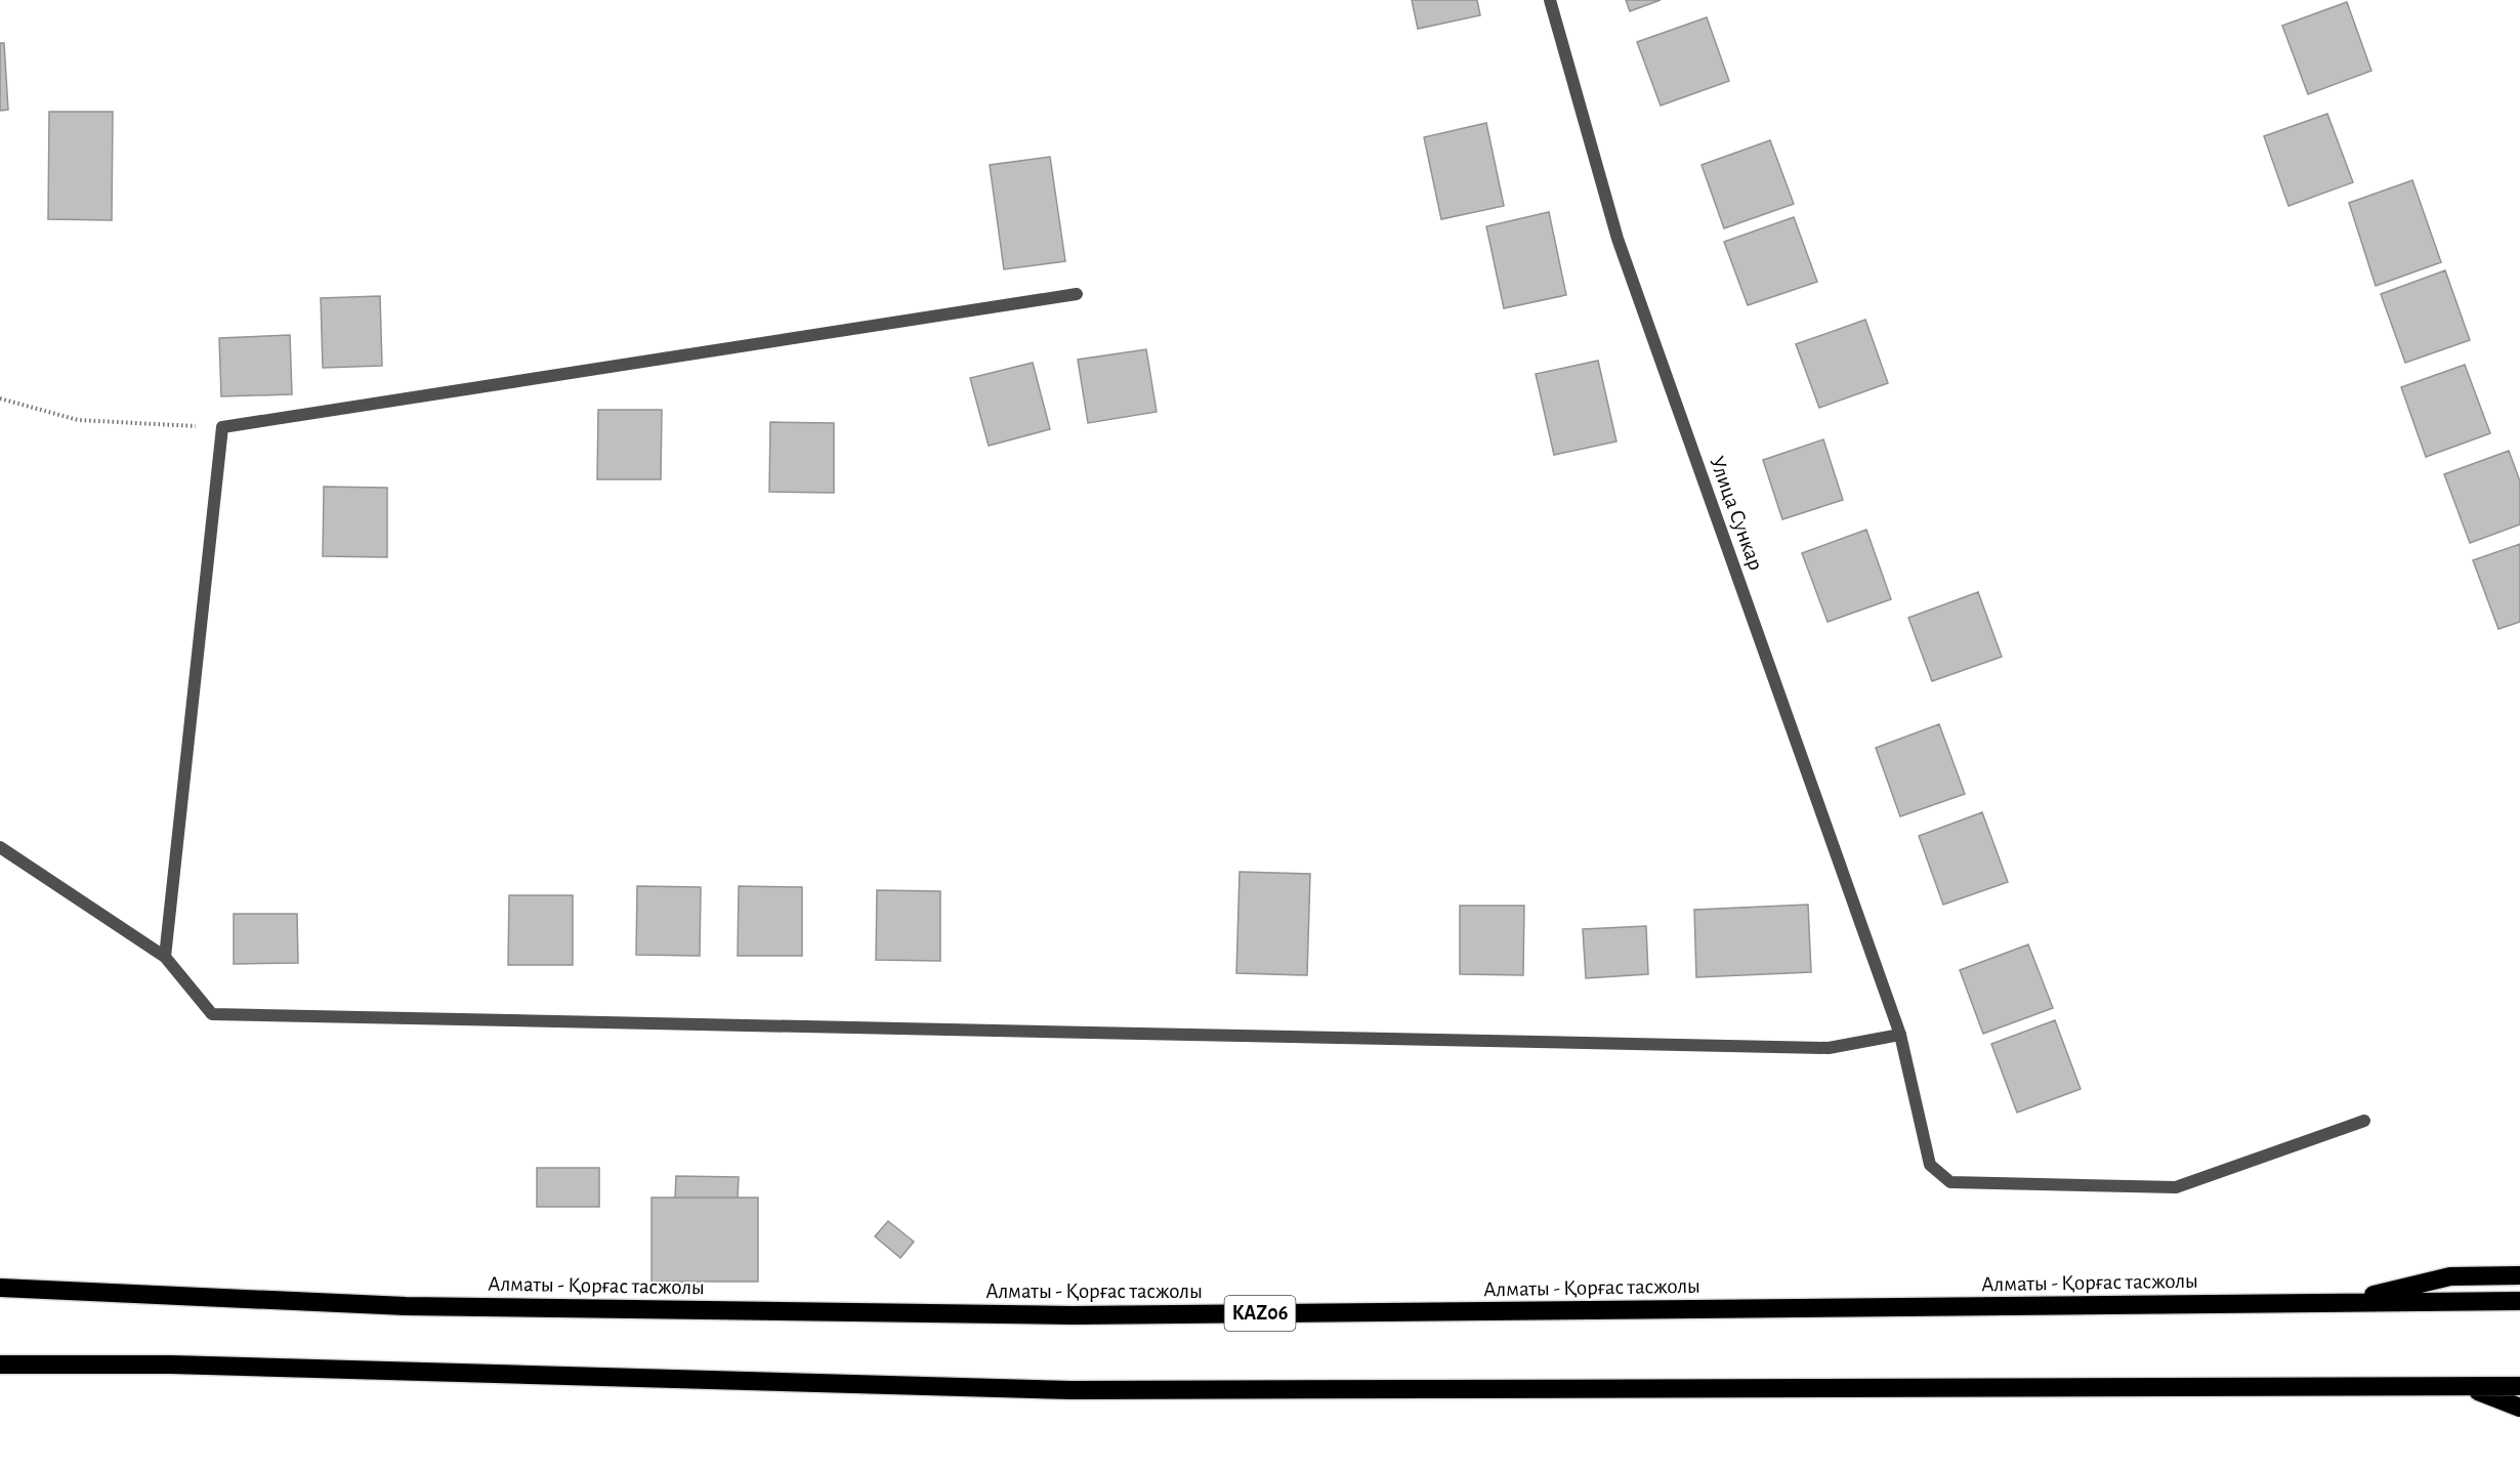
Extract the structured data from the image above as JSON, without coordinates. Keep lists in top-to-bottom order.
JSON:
{
  "streets": {
    "highway": ["Алматы - Қорғас тасжолы", "KAZ06"],
    "street": ["Улица Сункар"]
  }
}
